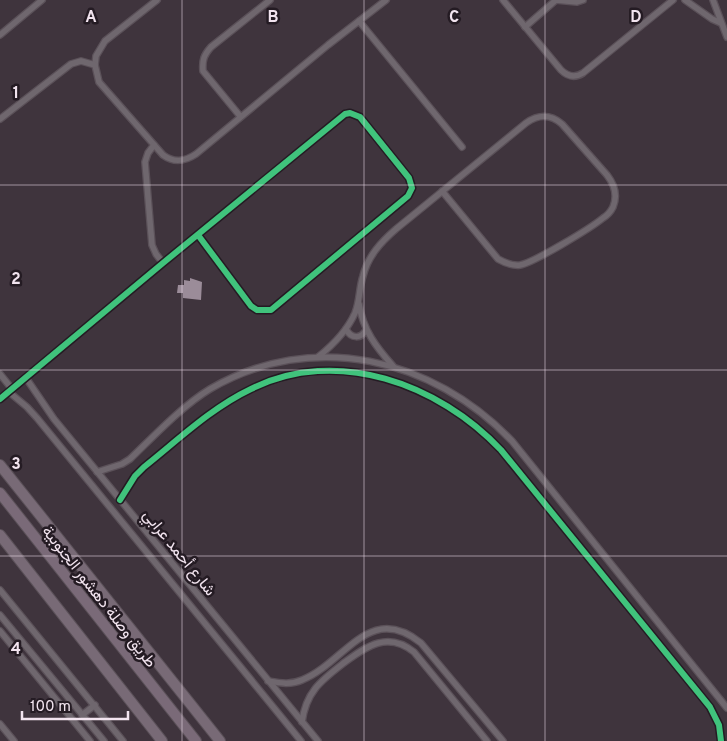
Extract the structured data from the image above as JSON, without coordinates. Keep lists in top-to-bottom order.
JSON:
{
  "streets": {
    "highway": ["طريق وصلة دهشور الجنوبية"],
    "street": ["شارع أحمد عرابي"]
  },
  "scale_bar": "100 m",
  "grid": {
    "columns": [
      "A",
      "B",
      "C",
      "D"
    ],
    "rows": [
      "1",
      "2",
      "3",
      "4"
    ]
  }
}
